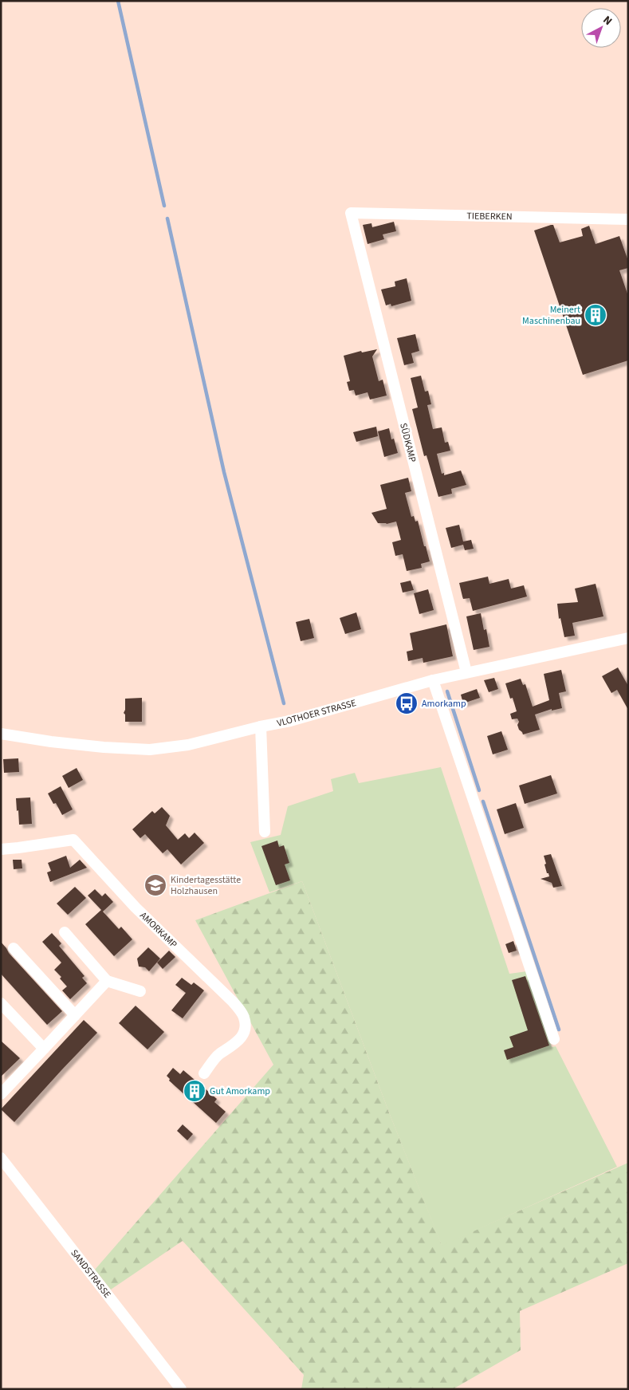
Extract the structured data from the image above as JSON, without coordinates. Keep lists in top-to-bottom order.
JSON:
{
  "streets": {
    "street": [
      "TIEBERKEN",
      "SÜDKAMP",
      "VLOTHOER STRASSE",
      "AMORKAMP",
      "SANDSTRASSE"
    ]
  },
  "crossings": [
    ["TIEBERKEN", "SÜDKAMP"],
    ["SÜDKAMP", "VLOTHOER STRASSE"]
  ],
  "places": {
    "building": ["Meinert Maschinenbau", "Gut Amorkamp"],
    "bus stop": ["Amorkamp"],
    "school or university": ["Kindertagesstätte Holzhausen"]
  },
  "north": "top right"
}
